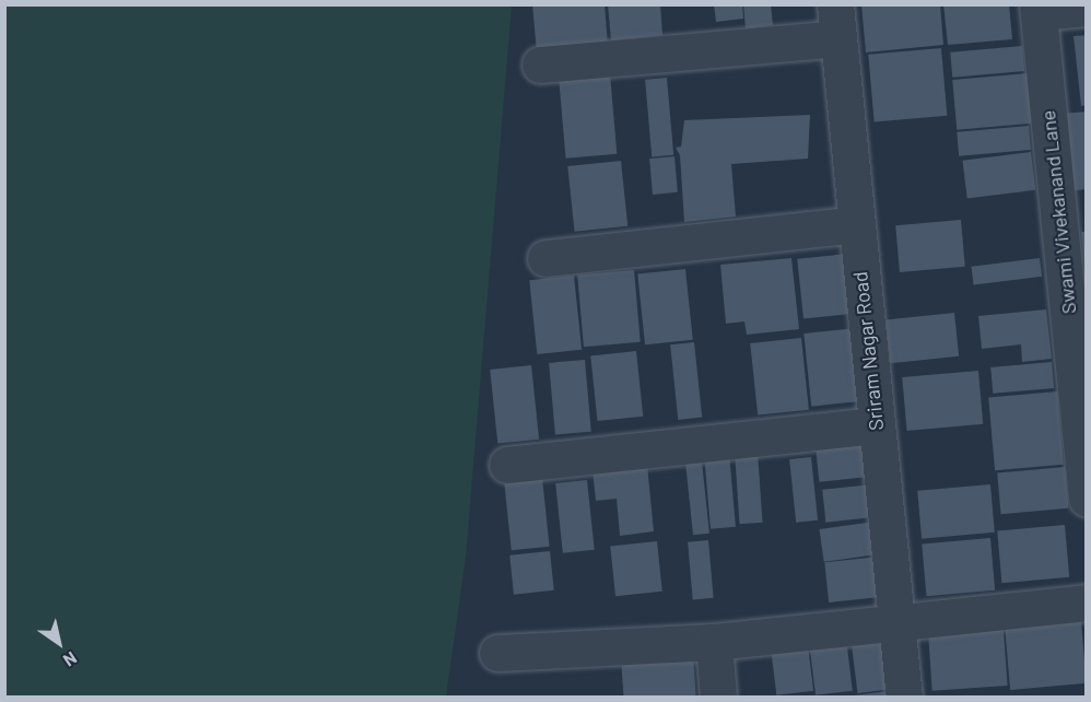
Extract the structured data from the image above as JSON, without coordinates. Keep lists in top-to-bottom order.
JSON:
{
  "streets": {
    "street": ["Swami Vivekanand Lane", "Sriram Nagar Road"]
  },
  "north": "bottom right"
}
